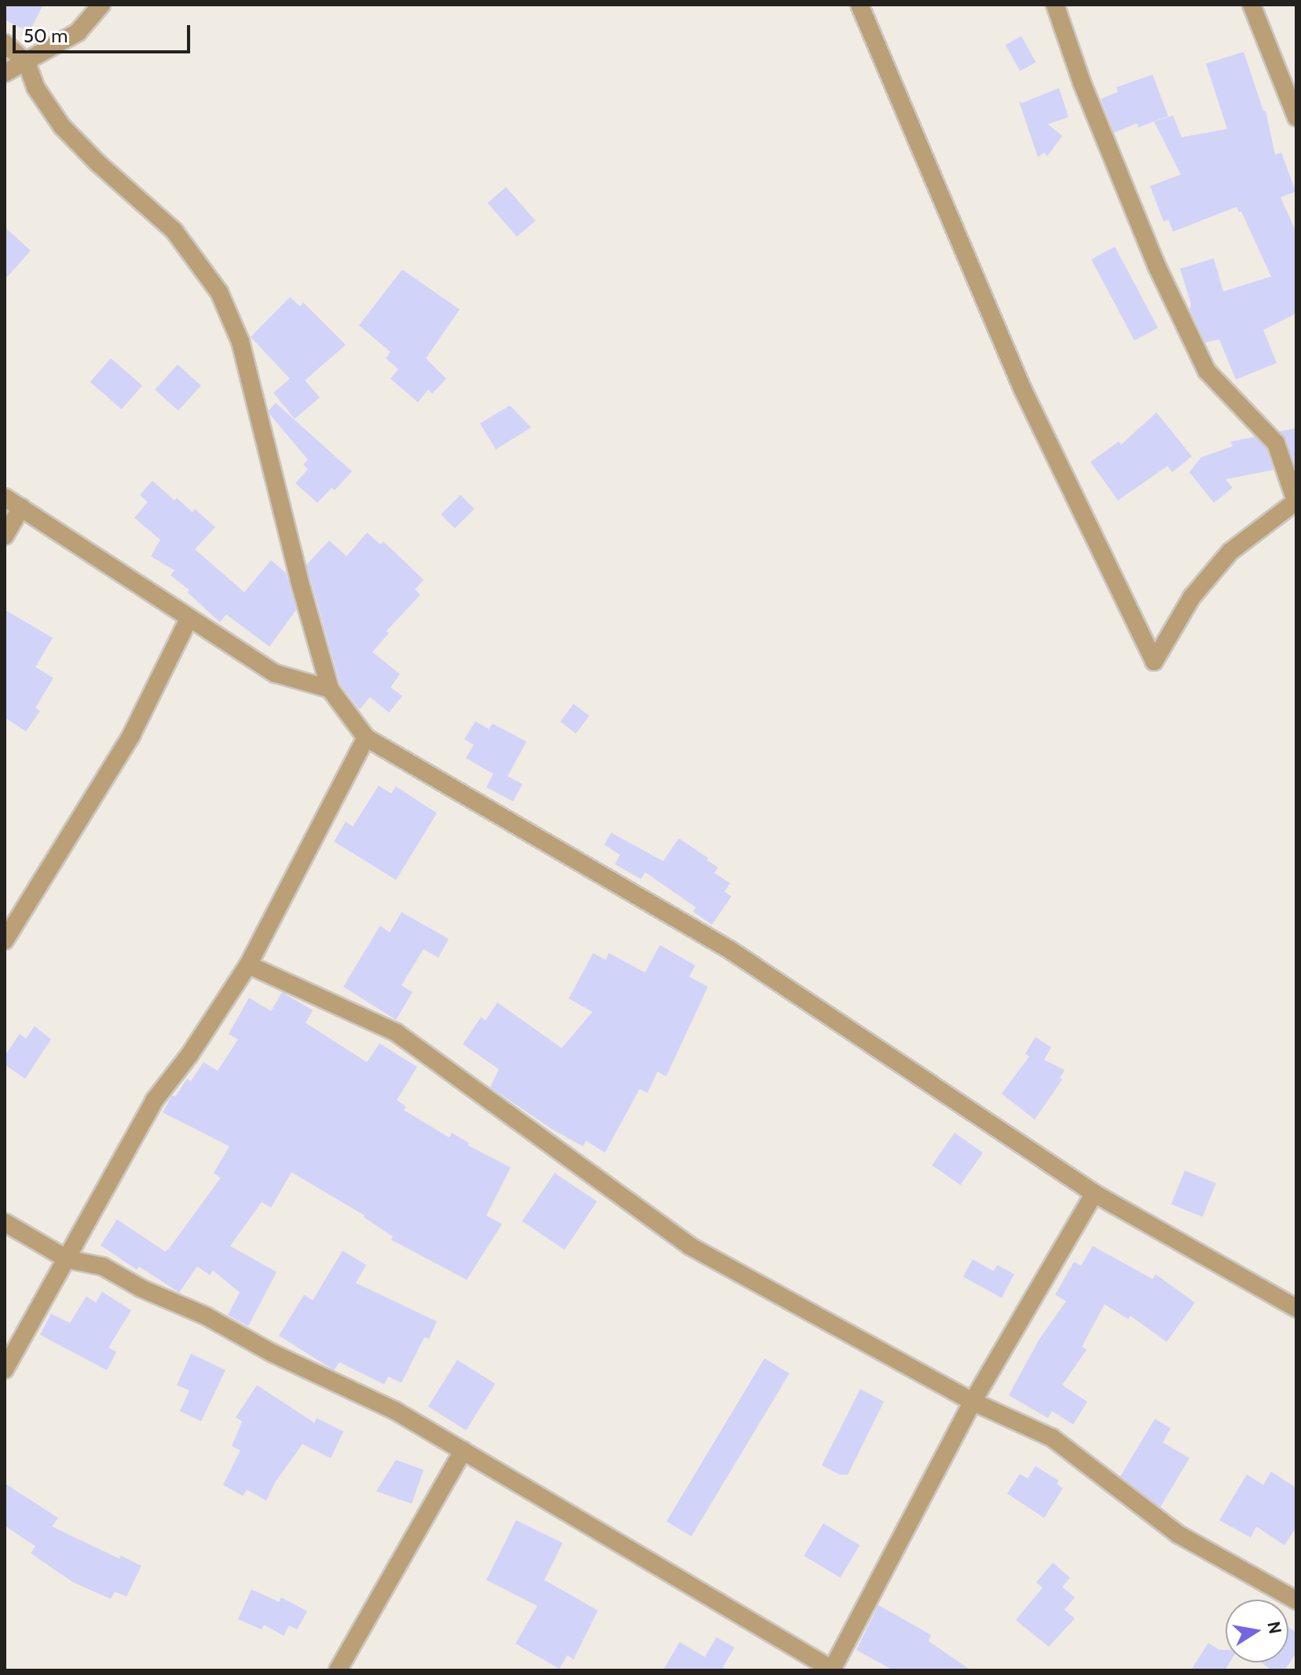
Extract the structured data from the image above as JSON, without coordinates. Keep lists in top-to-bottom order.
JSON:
{
  "scale_bar": "50 m",
  "north": "right"
}
